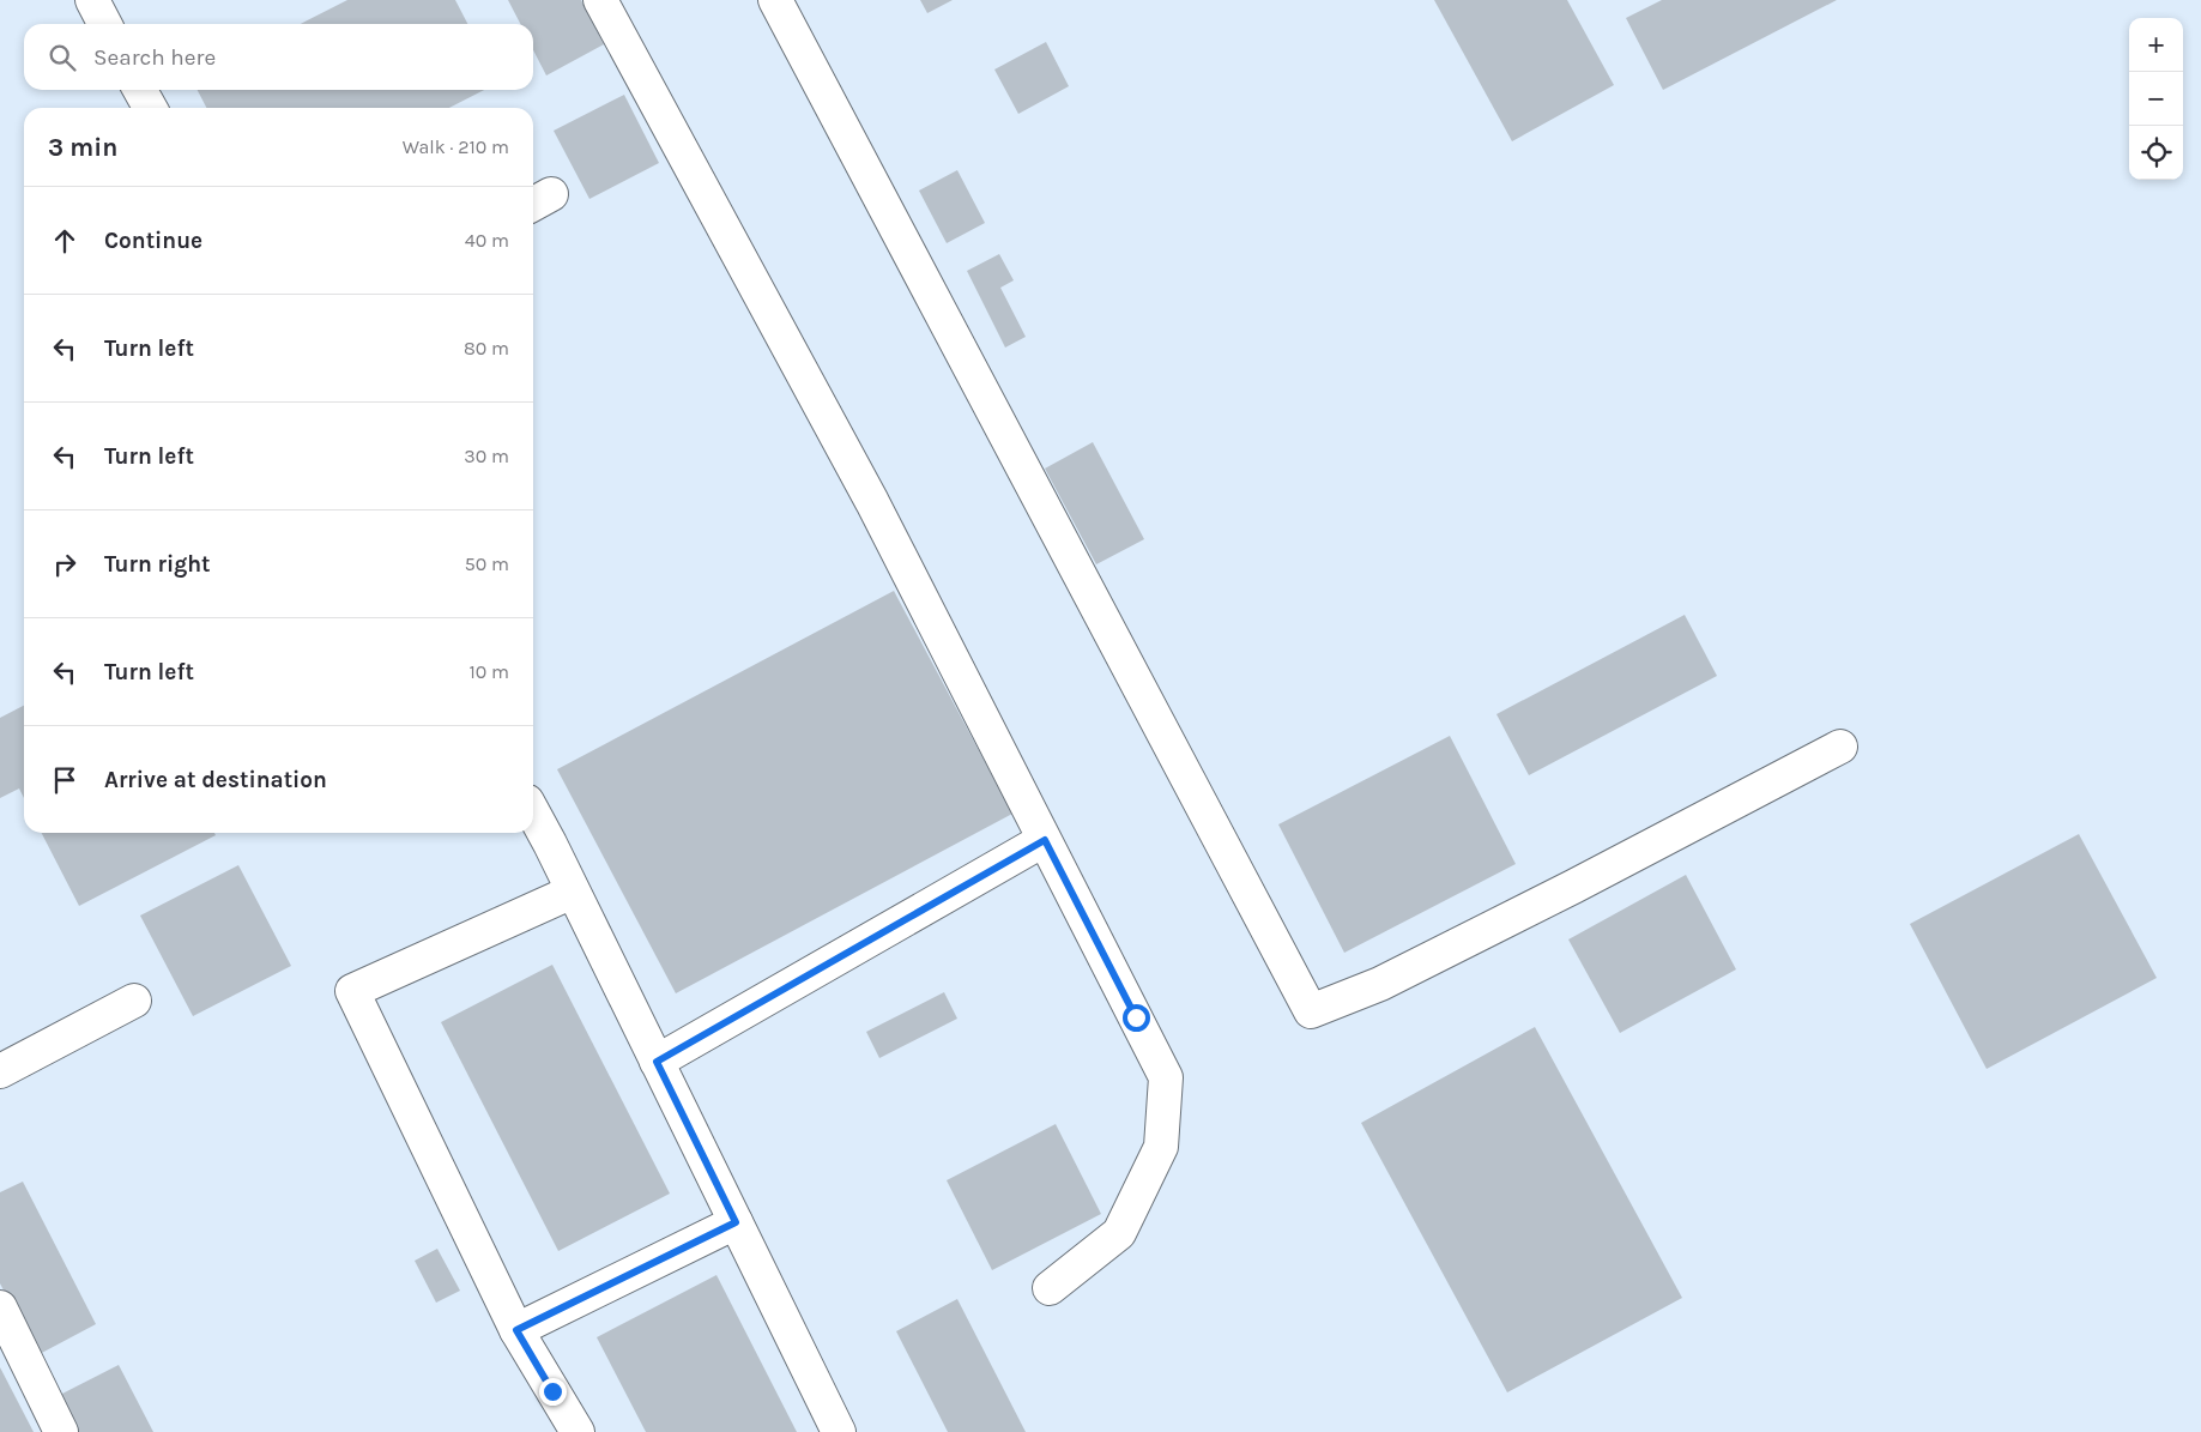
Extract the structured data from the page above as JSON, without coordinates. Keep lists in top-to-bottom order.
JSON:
{
  "page": {
    "map_buttons": ["+", "−"],
    "search": "Search here",
    "heading": ["3 min", "Walk · 210 m"],
    "list": [
      ["Continue", "40 m"],
      ["Turn left", "80 m"],
      ["Turn left", "30 m"],
      ["Turn right", "50 m"],
      ["Turn left", "10 m"],
      "Arrive at destination"
    ]
  }
}
